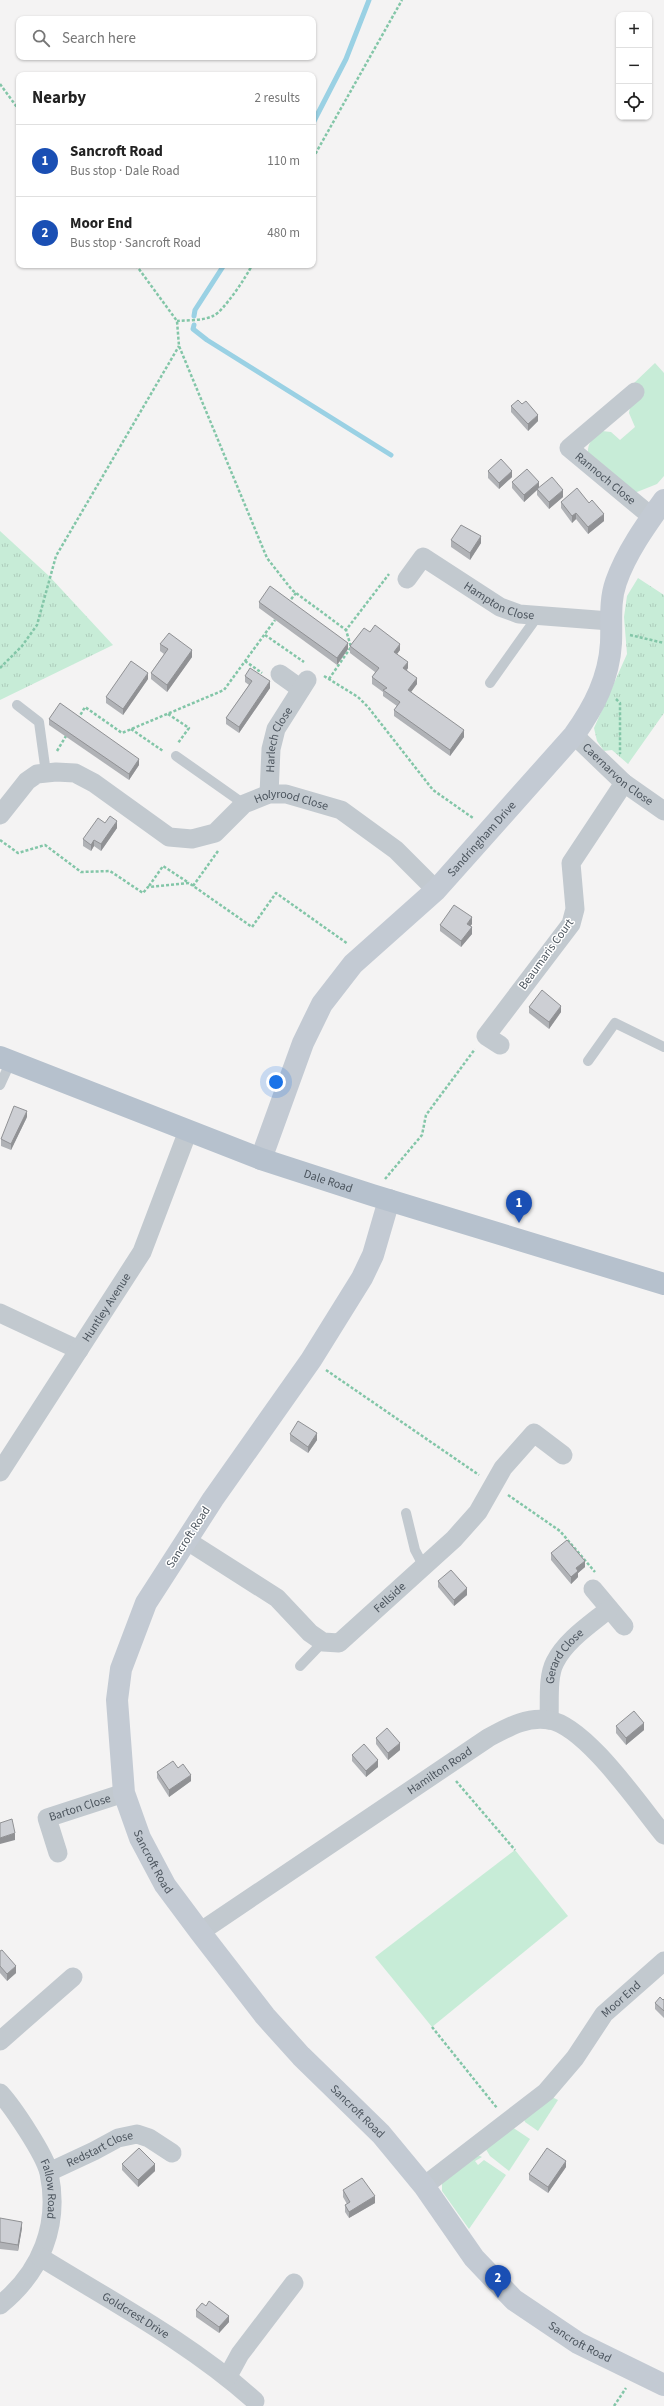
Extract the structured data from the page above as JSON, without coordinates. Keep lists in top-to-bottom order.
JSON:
{
  "streets": {
    "main road": ["Dale Road"],
    "street": [
      "Rannoch Close",
      "Hampton Close",
      "Harlech Close",
      "Caernarvon Close",
      "Holyrood Close",
      "Sandringham Drive",
      "Beaumaris Court",
      "Huntley Avenue",
      "Sancroft Road",
      "Fellside",
      "Gerard Close",
      "Hamilton Road",
      "Barton Close",
      "Moor End",
      "Redstart Close",
      "Fallow Road",
      "Goldcrest Drive"
    ]
  },
  "crossings": [
    ["Rannoch Close", "Sandringham Drive"],
    ["Hampton Close", "Sandringham Drive"],
    ["Harlech Close", "Holyrood Close"],
    ["Caernarvon Close", "Sandringham Drive"],
    ["Caernarvon Close", "Beaumaris Court"],
    ["Holyrood Close", "Sandringham Drive"],
    ["Sandringham Drive", "Dale Road"],
    ["Dale Road", "Huntley Avenue"],
    ["Dale Road", "Sancroft Road"],
    ["Sancroft Road", "Hamilton Road"],
    ["Sancroft Road", "Barton Close"],
    ["Sancroft Road", "Moor End"],
    ["Gerard Close", "Hamilton Road"],
    ["Redstart Close", "Fallow Road"],
    ["Fallow Road", "Goldcrest Drive"]
  ],
  "page": {
    "map_buttons": ["+", "−"],
    "search": "Search here",
    "heading": ["Nearby", "2 results"],
    "list": [
      {
        "mark": "1",
        "name": "Sancroft Road",
        "note": "Bus stop · Dale Road",
        "value": "110 m"
      },
      {
        "mark": "2",
        "name": "Moor End",
        "note": "Bus stop · Sancroft Road",
        "value": "480 m"
      }
    ],
    "pins": ["1", "2"]
  }
}
